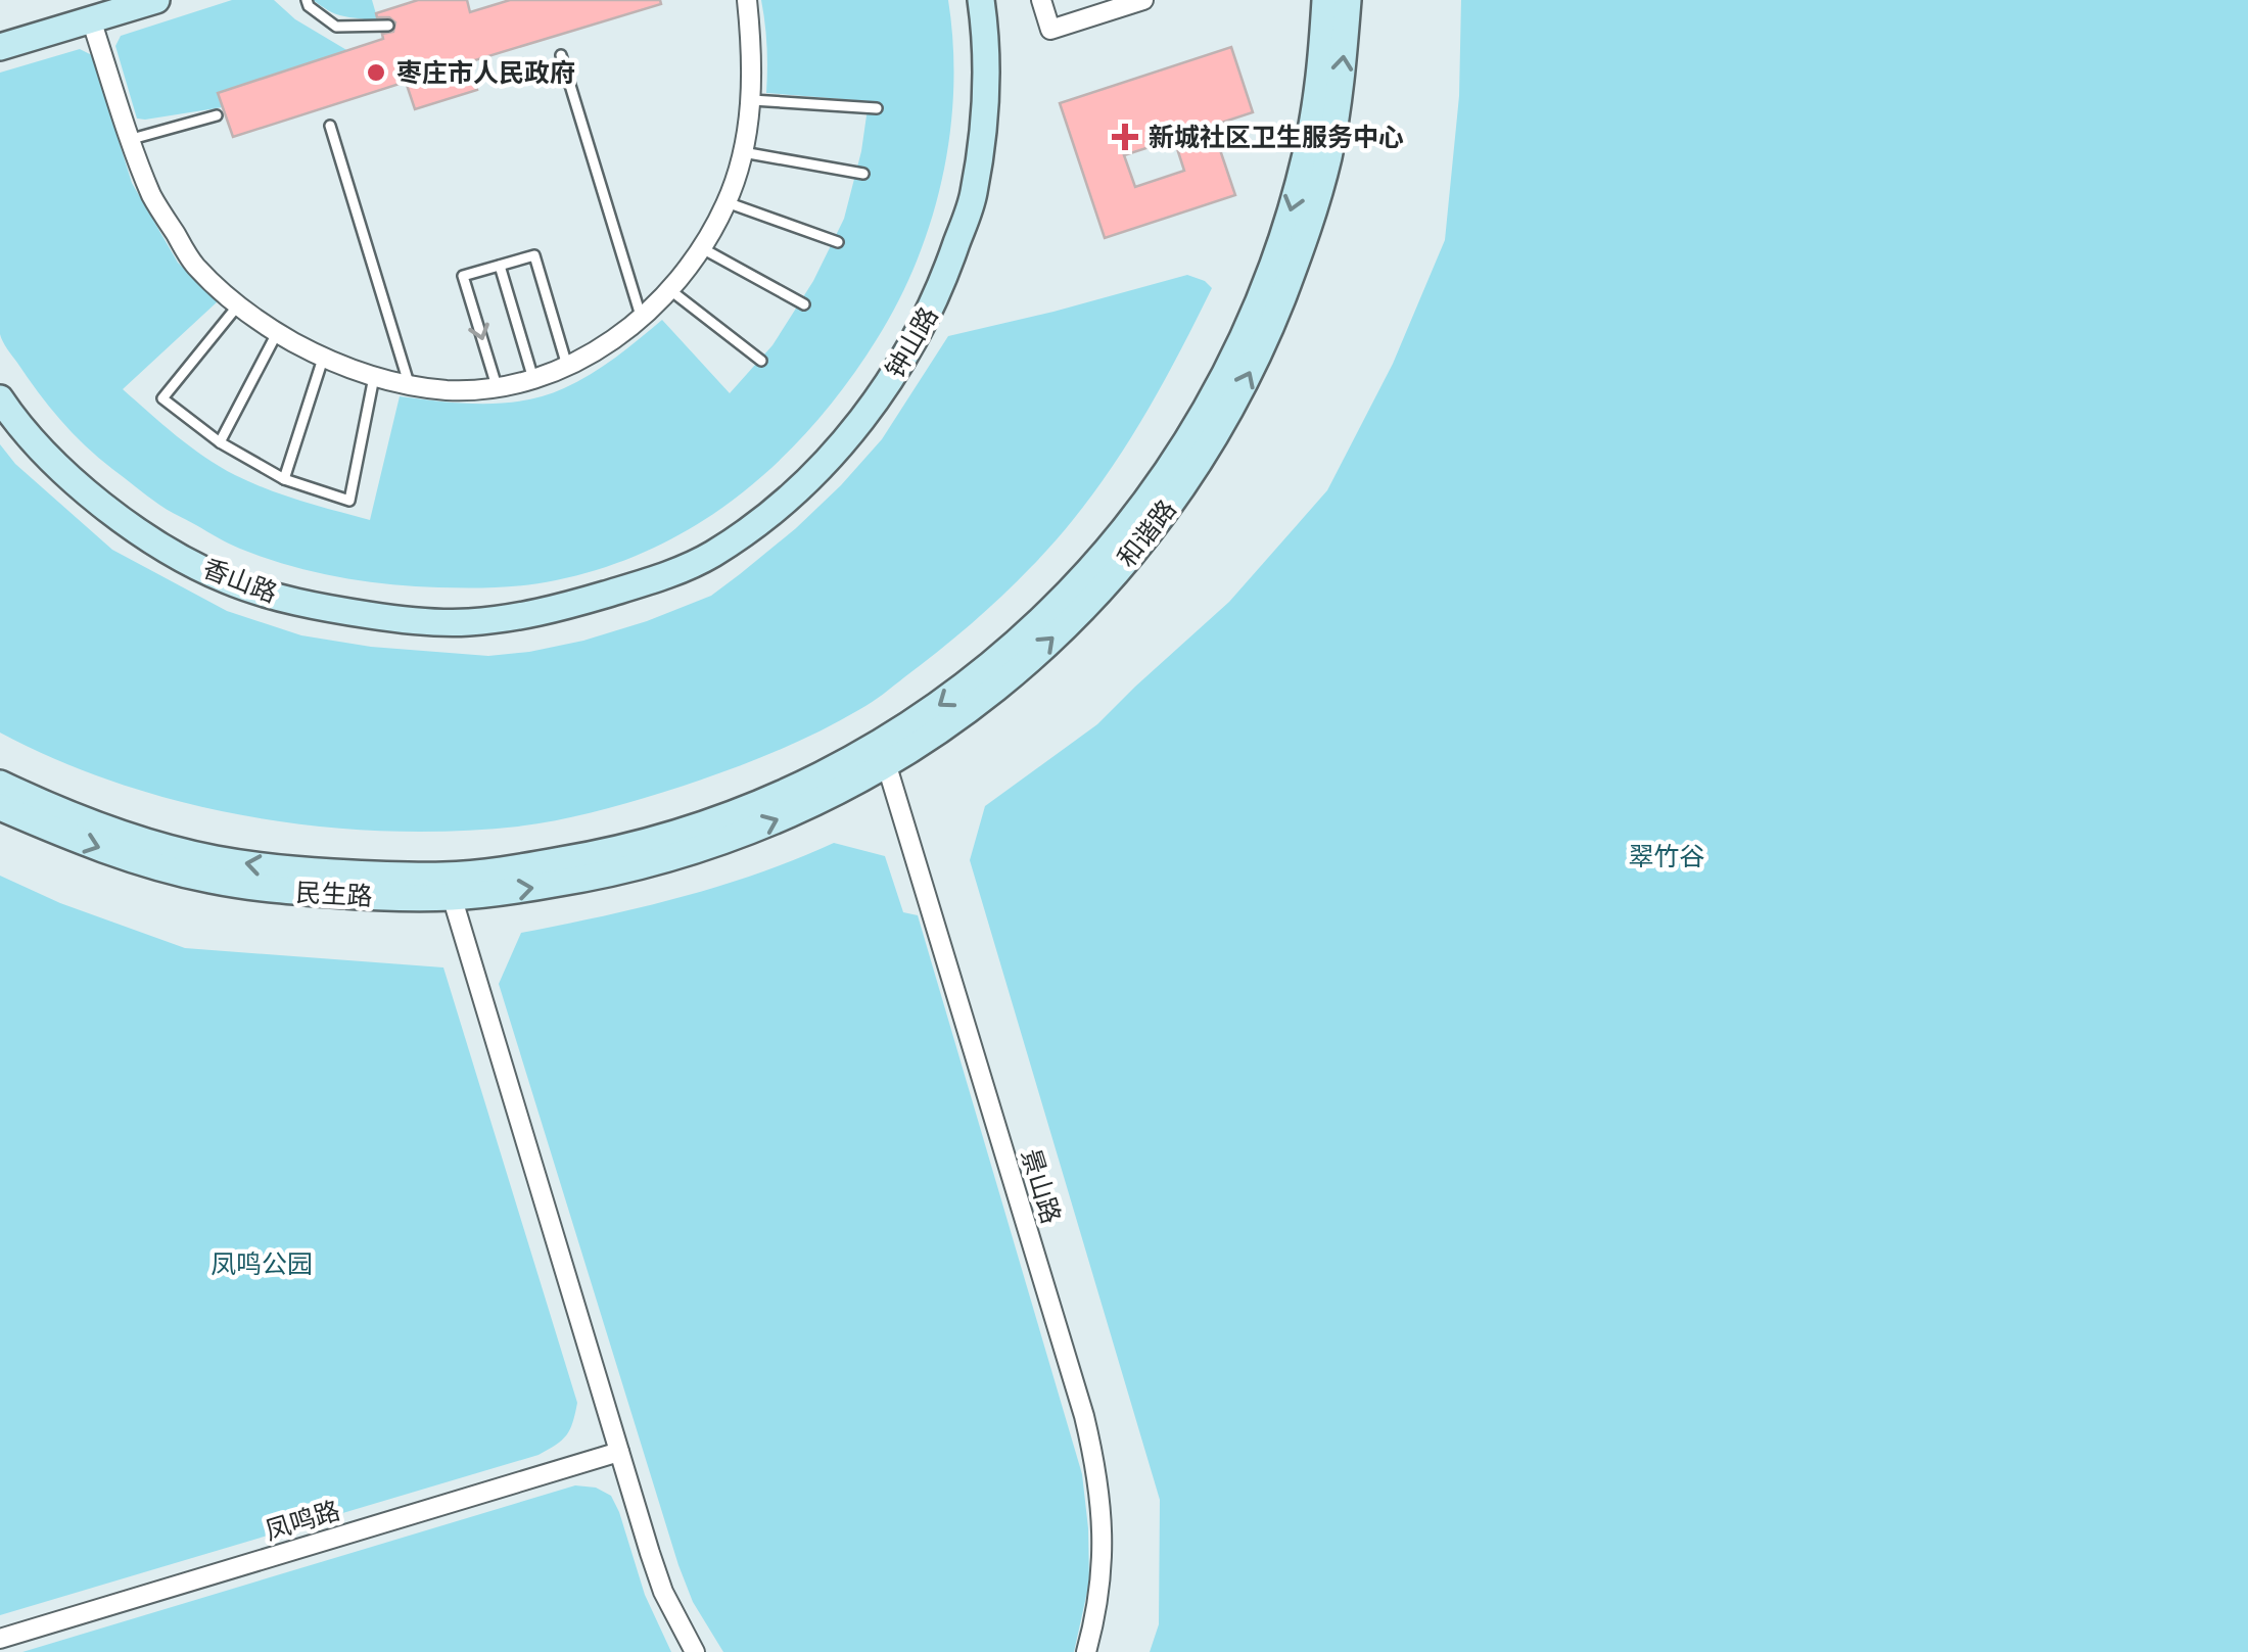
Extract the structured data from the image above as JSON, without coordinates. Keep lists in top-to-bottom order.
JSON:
{
  "streets": {
    "main road": [
      "钟山路",
      "和谐路",
      "香山路",
      "民生路"
    ],
    "street": ["景山路", "凤鸣路"]
  },
  "crossings": [
    ["钟山路", "香山路"],
    ["和谐路", "民生路"],
    ["和谐路", "景山路"]
  ],
  "parks": ["翠竹谷", "凤鸣公园"],
  "places": {
    "other": ["枣庄市人民政府"],
    "health": ["新城社区卫生服务中心"]
  }
}
